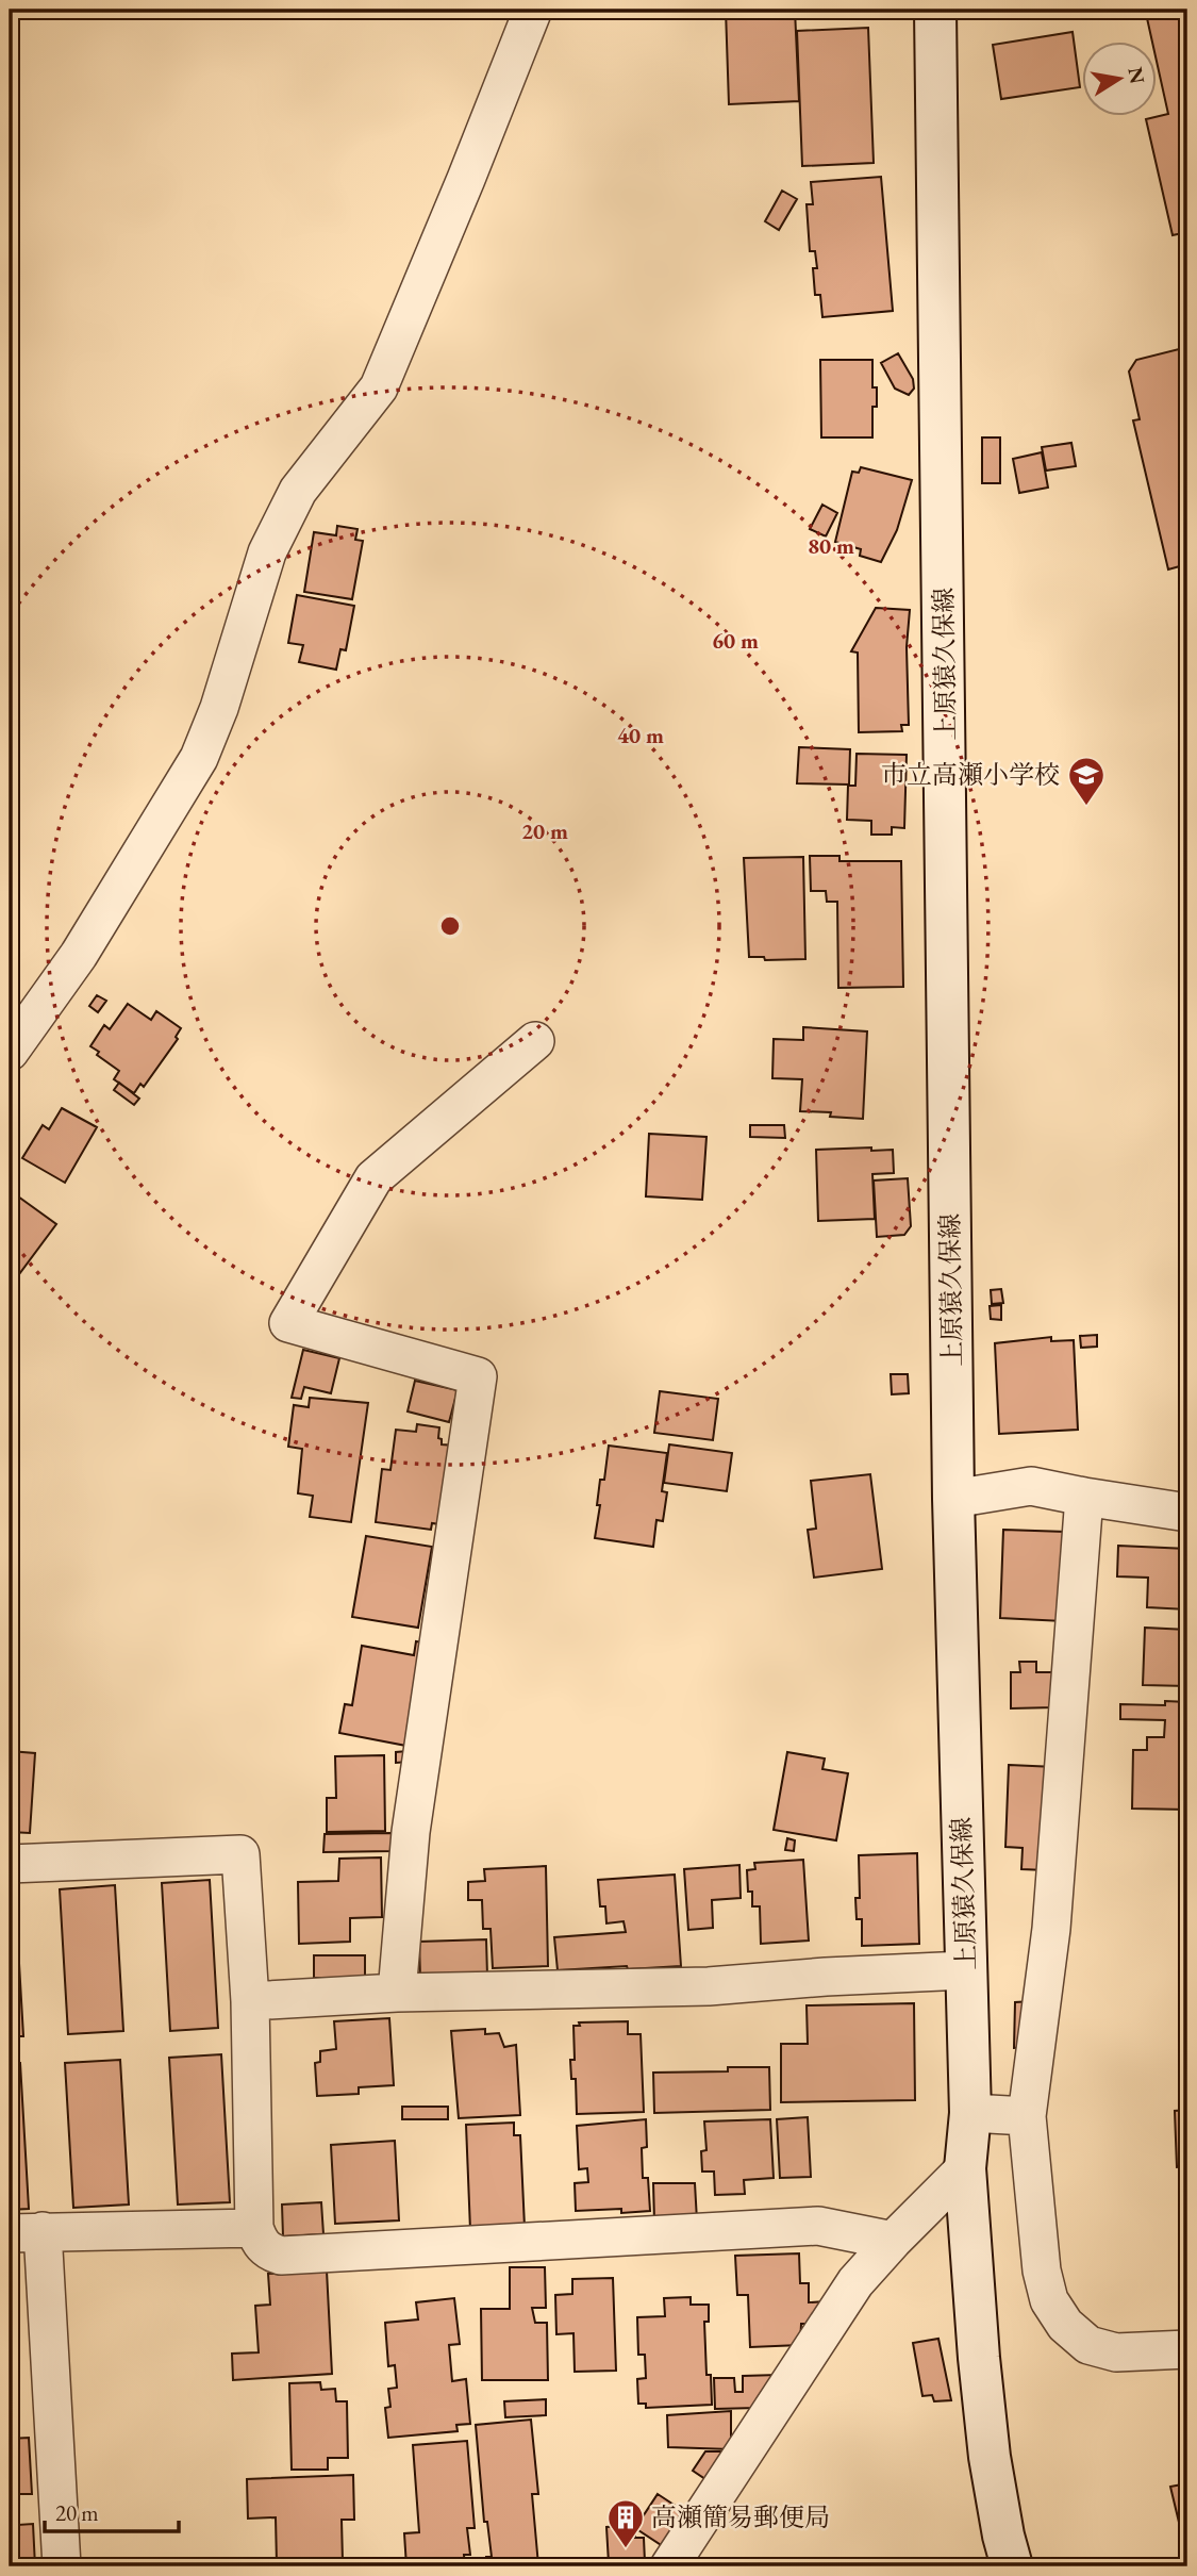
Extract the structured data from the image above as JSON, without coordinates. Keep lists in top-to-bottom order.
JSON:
{
  "streets": {
    "main road": ["上原猿久保線"]
  },
  "places": {
    "school or university": ["市立高瀬小学校"],
    "building": ["高瀬簡易郵便局"]
  },
  "scale_bar": "20 m",
  "north": "right",
  "rings": [
    "80 m",
    "60 m",
    "40 m",
    "20 m"
  ]
}
